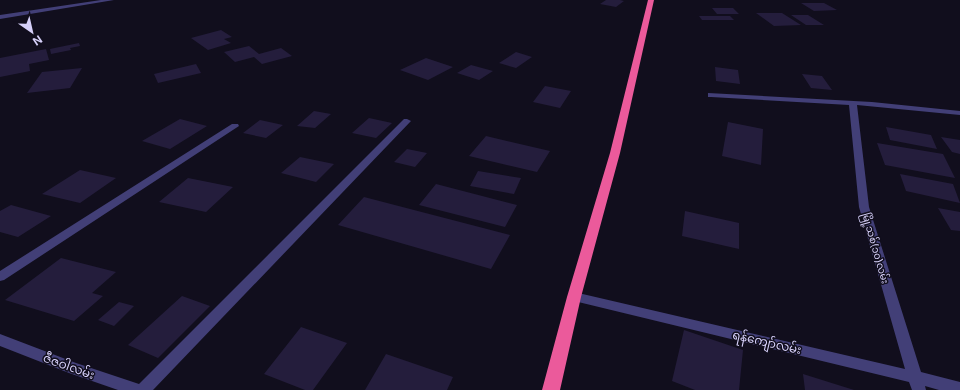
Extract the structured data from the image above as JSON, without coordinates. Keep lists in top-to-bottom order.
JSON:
{
  "streets": {
    "street": ["မြို့သစ်(၁၀)လမ်း", "ရန်ကျော်လမ်း", "ဇီဇဝါလမ်း"]
  },
  "crossings": [
    ["မြို့သစ်(၁၀)လမ်း", "ရန်ကျော်လမ်း"]
  ],
  "north": "bottom right"
}
